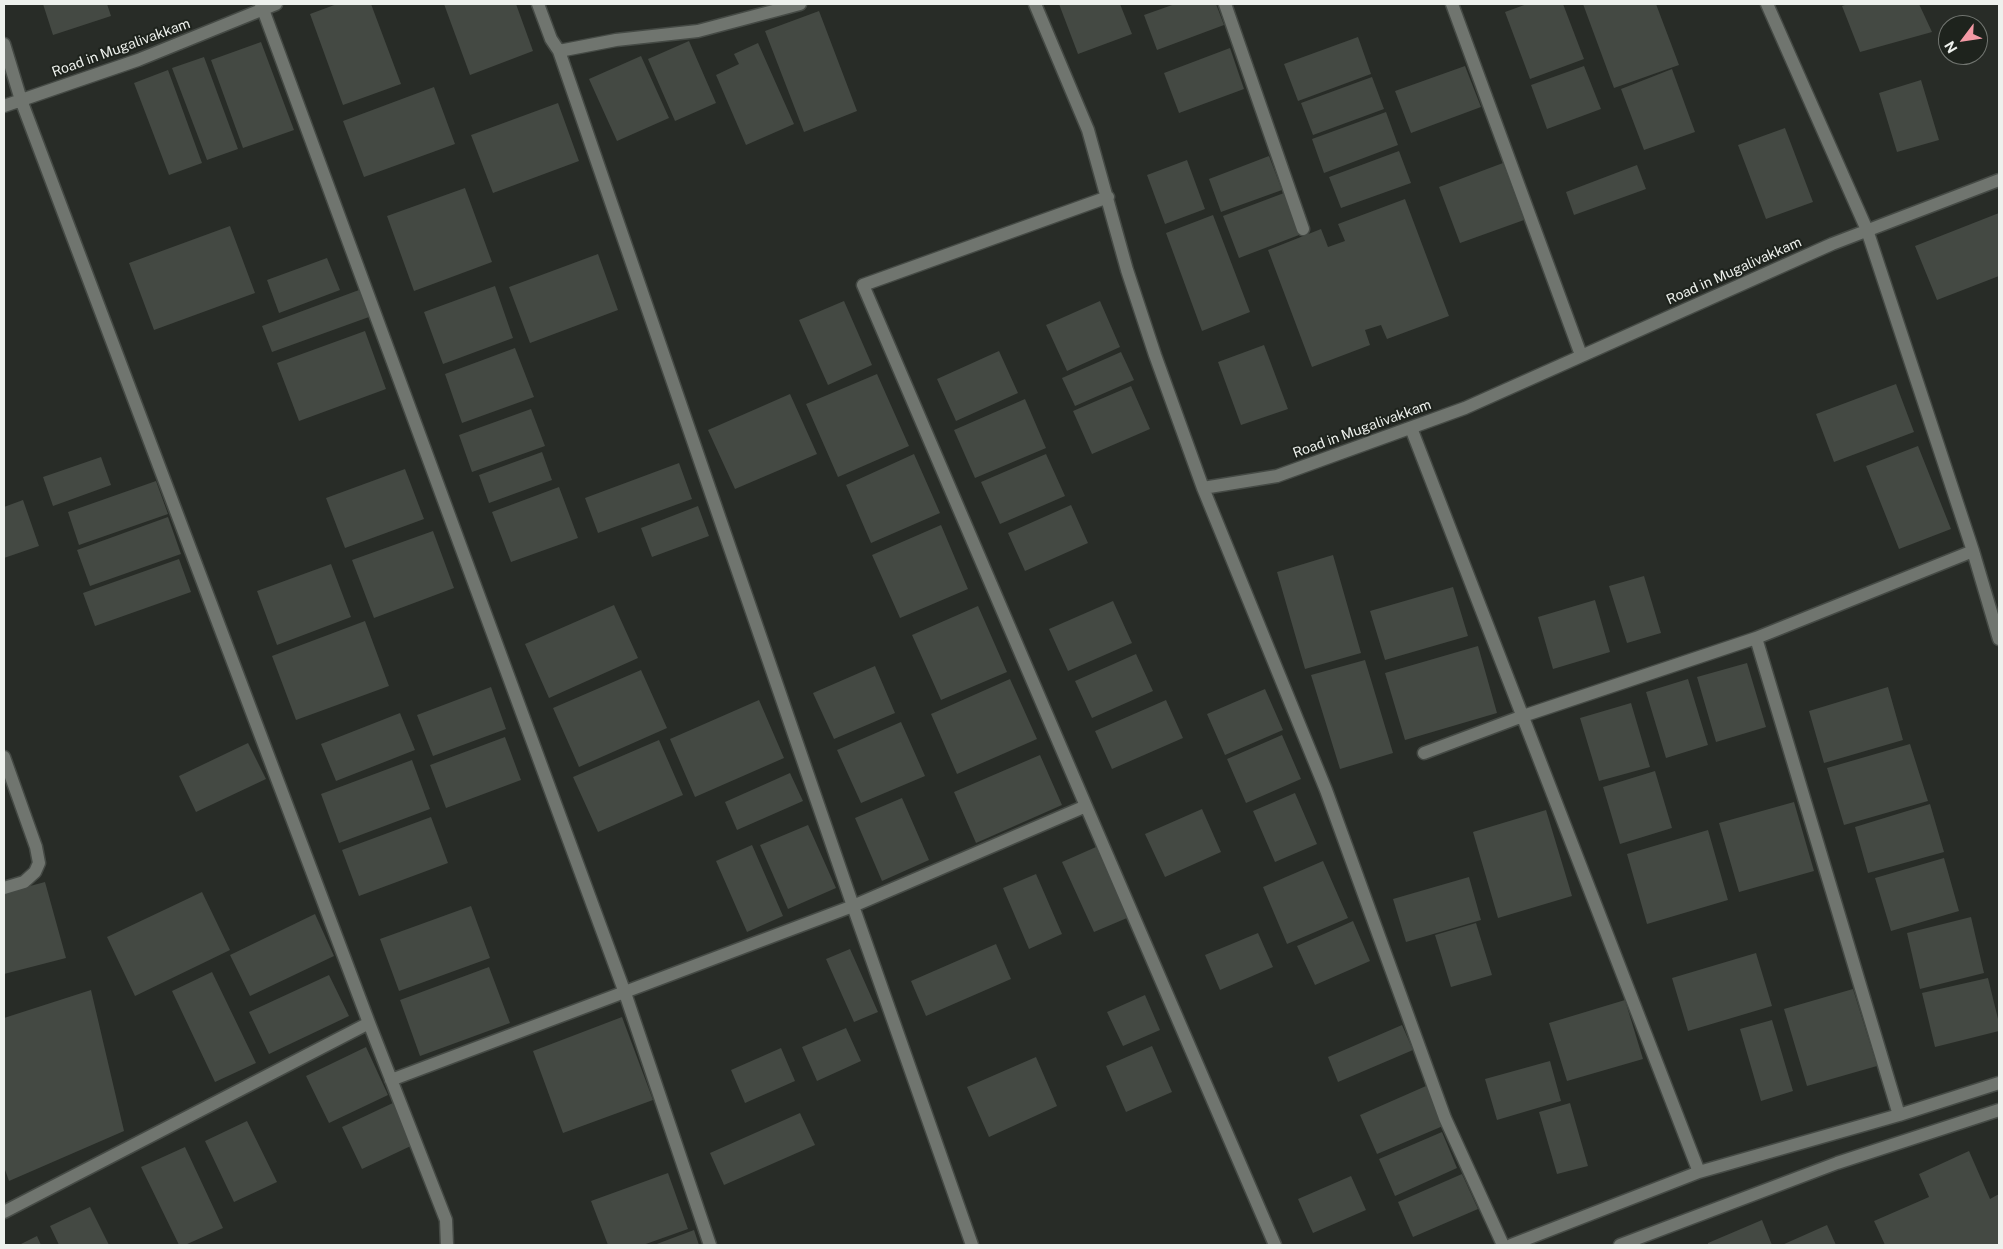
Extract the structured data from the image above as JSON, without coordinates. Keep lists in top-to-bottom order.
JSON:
{
  "streets": {
    "street": ["Road in Mugalivakkam"]
  },
  "north": "bottom left"
}
